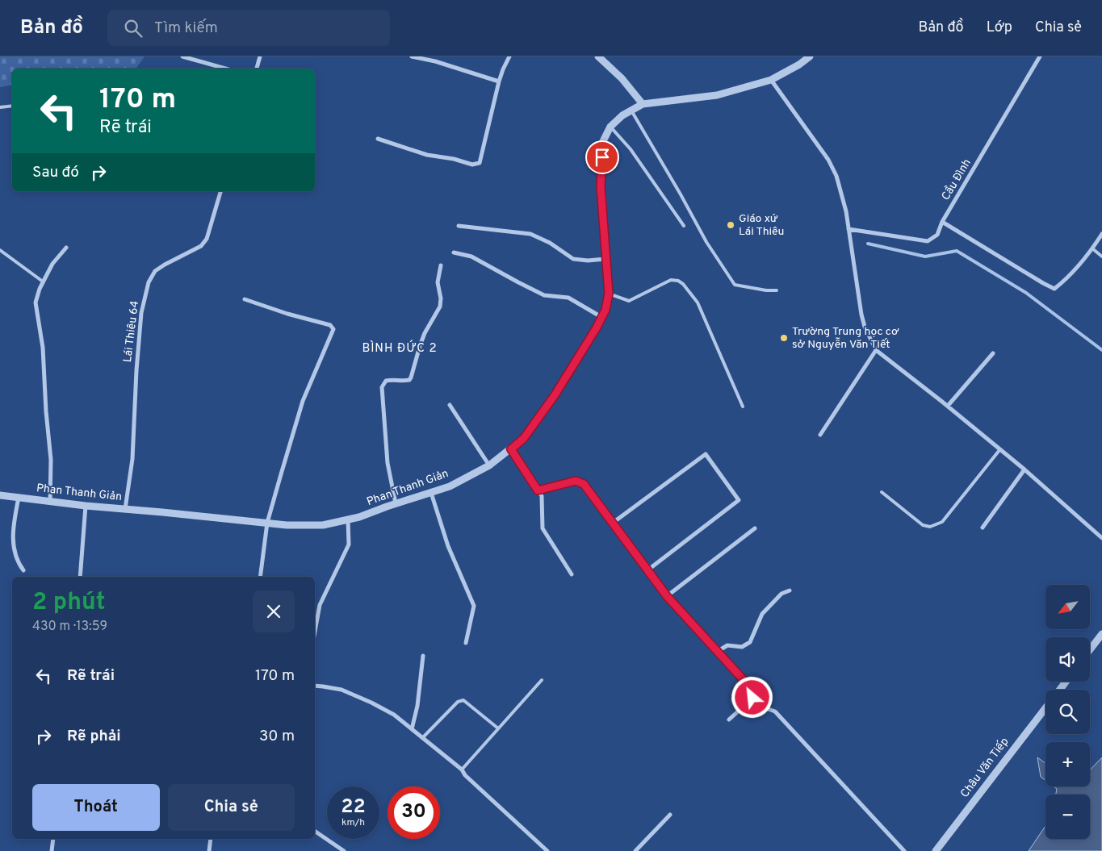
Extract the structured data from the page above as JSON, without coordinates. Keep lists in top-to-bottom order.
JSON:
{
  "streets": {
    "street": [
      "Cầu Đình",
      "Lái Thiêu 64",
      "Phan Thanh Giản",
      "Châu Văn Tiếp"
    ]
  },
  "crossings": [
    ["Lái Thiêu 64", "Phan Thanh Giản"]
  ],
  "districts": ["BÌNH ĐỨC 2"],
  "places": ["Giáo xứ Lái Thiêu", "Trường Trung học cơ sở Nguyễn Văn Tiết"],
  "north": "bottom left",
  "page": {
    "header": "Bản đồ",
    "search": "Tìm kiếm",
    "nav": ["Bản đồ", "Lớp", "Chia sẻ"],
    "turn": ["170 m", "Rẽ trái"],
    "then": "Sau đó",
    "heading": ["2 phút", "430 m · 13:59"],
    "map_buttons": ["+", "−"],
    "list": [
      {
        "name": "Rẽ trái",
        "value": "170 m"
      },
      {
        "name": "Rẽ phải",
        "value": "30 m"
      }
    ],
    "buttons": ["Thoát", "Chia sẻ"],
    "speed": "22 km/h",
    "limit": "30"
  }
}
